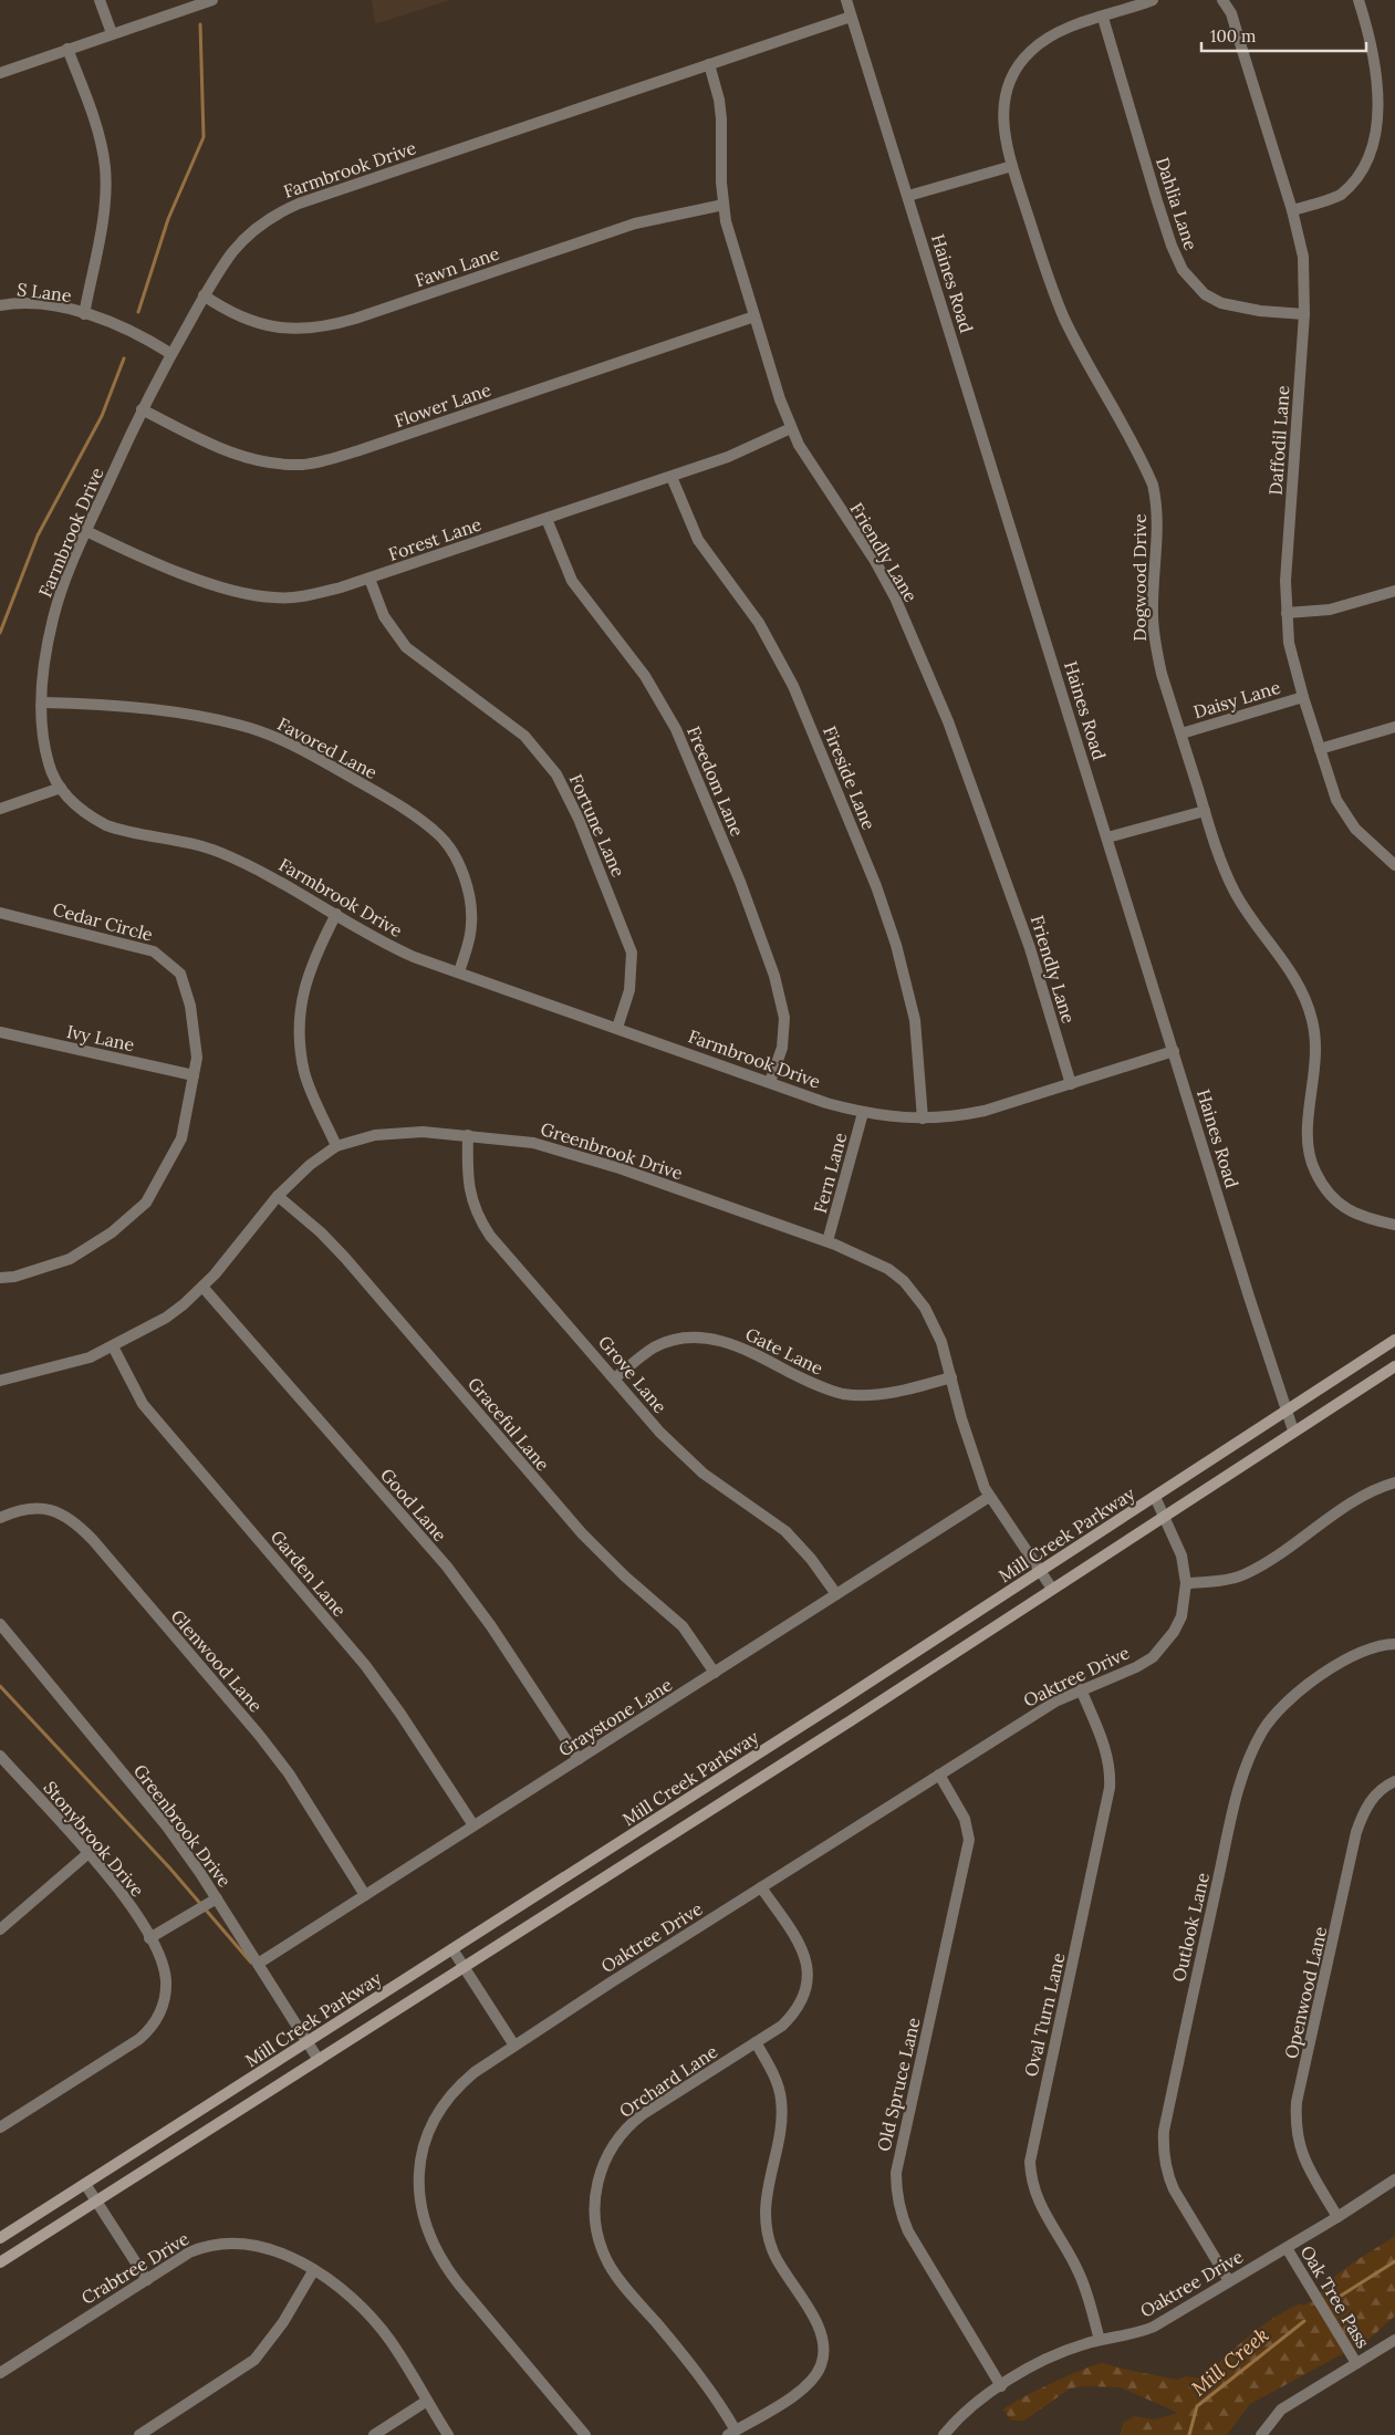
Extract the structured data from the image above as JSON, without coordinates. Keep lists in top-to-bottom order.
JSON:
{
  "streets": {
    "main road": ["Mill Creek Parkway"],
    "street": [
      "Farmbrook Drive",
      "Dahlia Lane",
      "Fawn Lane",
      "Haines Road",
      "S Lane",
      "Flower Lane",
      "Daffodil Lane",
      "Forest Lane",
      "Friendly Lane",
      "Dogwood Drive",
      "Daisy Lane",
      "Favored Lane",
      "Fireside Lane",
      "Freedom Lane",
      "Fortune Lane",
      "Cedar Circle",
      "Ivy Lane",
      "Greenbrook Drive",
      "Fern Lane",
      "Gate Lane",
      "Grove Lane",
      "Graceful Lane",
      "Good Lane",
      "Garden Lane",
      "Glenwood Lane",
      "Oaktree Drive",
      "Graystone Lane",
      "Stonybrook Drive",
      "Outlook Lane",
      "Openwood Lane",
      "Oval Turn Lane",
      "Orchard Lane",
      "Old Spruce Lane",
      "Crabtree Drive",
      "Oak Tree Pass"
    ]
  },
  "crossings": [
    ["Farmbrook Drive", "Fawn Lane"],
    ["Farmbrook Drive", "Haines Road"],
    ["Farmbrook Drive", "S Lane"],
    ["Farmbrook Drive", "Flower Lane"],
    ["Farmbrook Drive", "Forest Lane"],
    ["Farmbrook Drive", "Friendly Lane"],
    ["Farmbrook Drive", "Favored Lane"],
    ["Farmbrook Drive", "Fireside Lane"],
    ["Farmbrook Drive", "Freedom Lane"],
    ["Farmbrook Drive", "Fortune Lane"],
    ["Farmbrook Drive", "Fern Lane"],
    ["Dahlia Lane", "Daffodil Lane"],
    ["Dahlia Lane", "Dogwood Drive"],
    ["Fawn Lane", "Friendly Lane"],
    ["Haines Road", "Mill Creek Parkway"],
    ["Flower Lane", "Friendly Lane"],
    ["Daffodil Lane", "Daisy Lane"],
    ["Forest Lane", "Friendly Lane"],
    ["Forest Lane", "Fireside Lane"],
    ["Forest Lane", "Freedom Lane"],
    ["Forest Lane", "Fortune Lane"],
    ["Dogwood Drive", "Daisy Lane"],
    ["Cedar Circle", "Ivy Lane"],
    ["Greenbrook Drive", "Fern Lane"],
    ["Greenbrook Drive", "Gate Lane"],
    ["Greenbrook Drive", "Grove Lane"],
    ["Greenbrook Drive", "Graceful Lane"],
    ["Greenbrook Drive", "Good Lane"],
    ["Greenbrook Drive", "Mill Creek Parkway"],
    ["Greenbrook Drive", "Garden Lane"],
    ["Greenbrook Drive", "Graystone Lane"],
    ["Gate Lane", "Grove Lane"],
    ["Grove Lane", "Graystone Lane"],
    ["Graceful Lane", "Graystone Lane"],
    ["Good Lane", "Graystone Lane"],
    ["Mill Creek Parkway", "Oaktree Drive"],
    ["Garden Lane", "Graystone Lane"],
    ["Glenwood Lane", "Graystone Lane"],
    ["Oaktree Drive", "Outlook Lane"],
    ["Oaktree Drive", "Openwood Lane"],
    ["Oaktree Drive", "Oval Turn Lane"],
    ["Oaktree Drive", "Orchard Lane"],
    ["Oaktree Drive", "Old Spruce Lane"],
    ["Oaktree Drive", "Oak Tree Pass"]
  ],
  "water": ["Mill Creek"],
  "scale_bar": "100 m"
}
